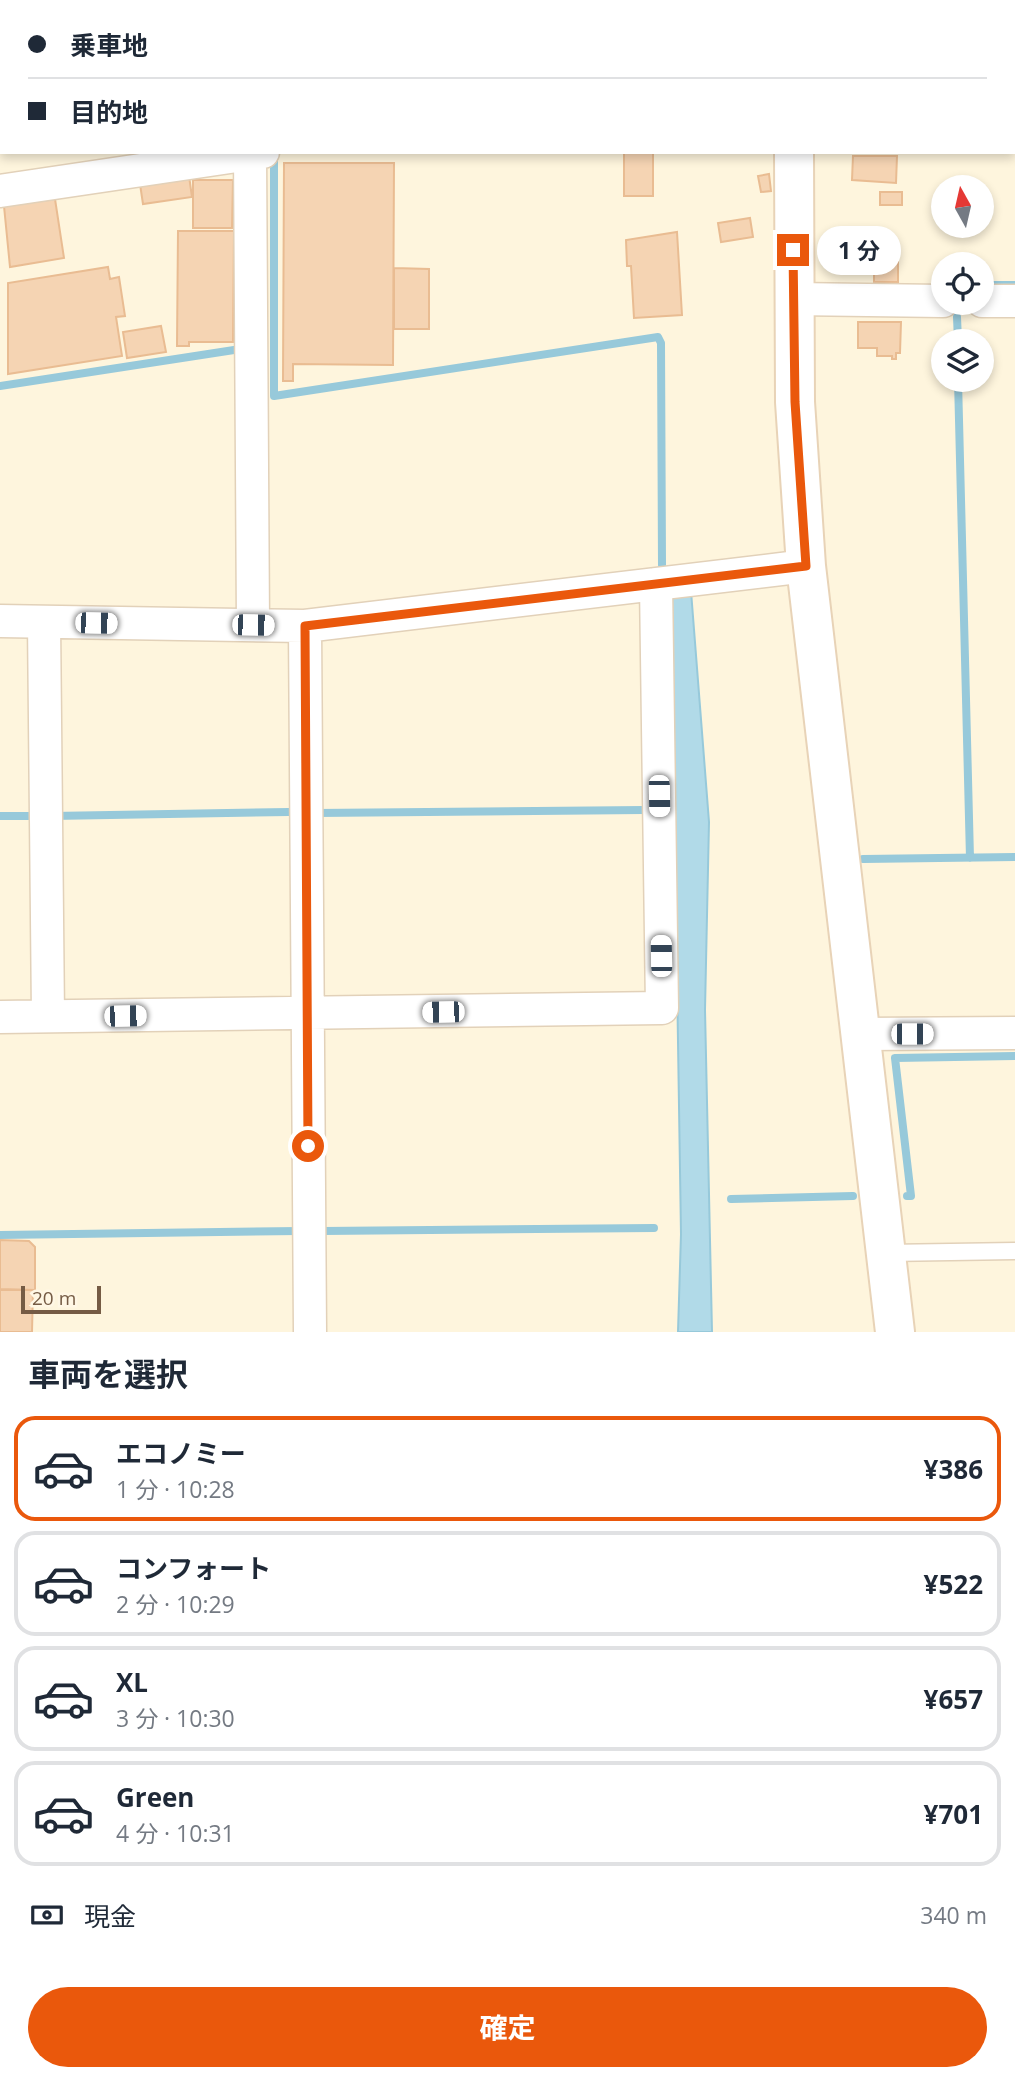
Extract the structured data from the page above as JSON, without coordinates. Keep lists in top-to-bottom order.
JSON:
{
  "scale_bar": "20 m",
  "north": "top",
  "page": {
    "banner": ["乗車地", "目的地"],
    "bubble": "1 分",
    "scale": "20 m",
    "heading": "車両を選択",
    "list": [
      {
        "name": "エコノミー",
        "note": "1 分 · 10:28",
        "value": "¥386"
      },
      {
        "name": "コンフォート",
        "note": "2 分 · 10:29",
        "value": "¥522"
      },
      {
        "name": "XL",
        "note": "3 分 · 10:30",
        "value": "¥657"
      },
      {
        "name": "Green",
        "note": "4 分 · 10:31",
        "value": "¥701"
      }
    ],
    "pay": ["現金", "340 m"],
    "buttons": "確定"
  }
}
